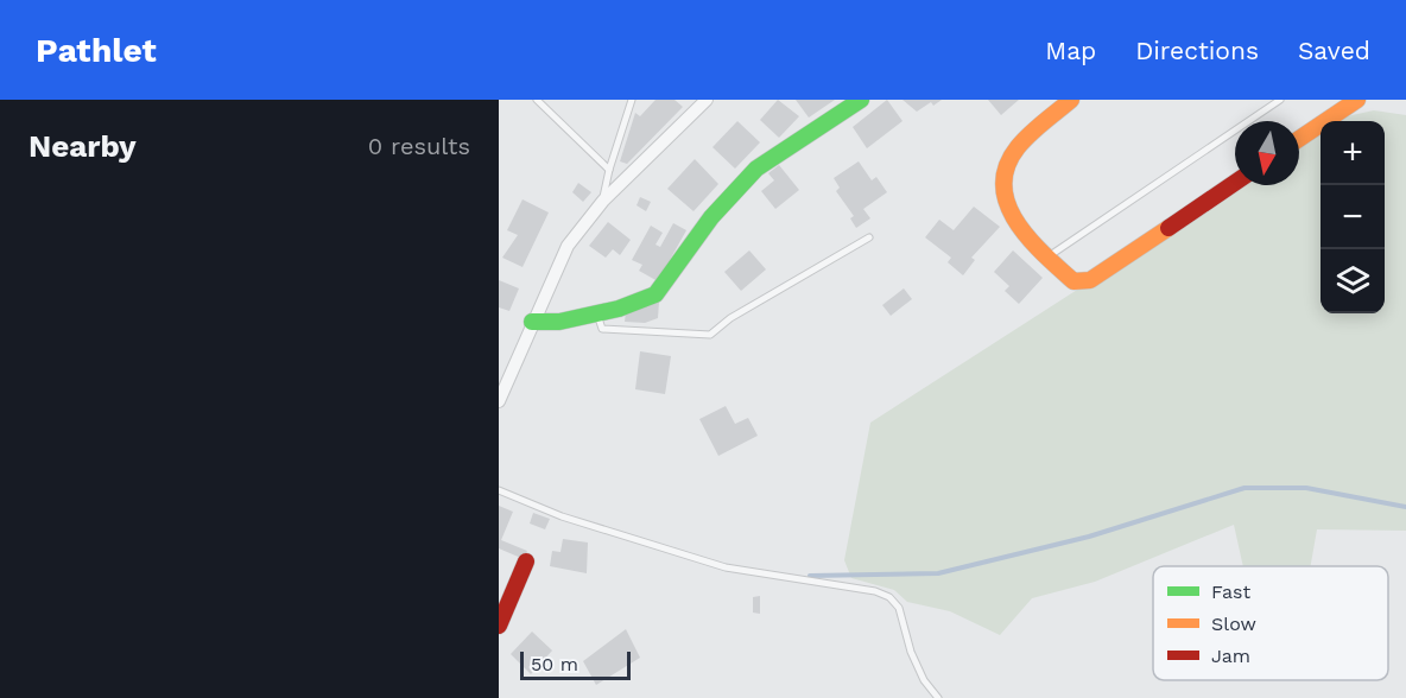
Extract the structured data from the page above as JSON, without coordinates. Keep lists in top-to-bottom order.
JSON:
{
  "legend": ["Fast", "Slow", "Jam"],
  "scale_bar": "50 m",
  "north": "bottom",
  "page": {
    "header": "Pathlet",
    "nav": ["Map", "Directions", "Saved"],
    "heading": ["Nearby", "0 results"],
    "map_buttons": ["+", "−"],
    "scale": "50 m"
  }
}
